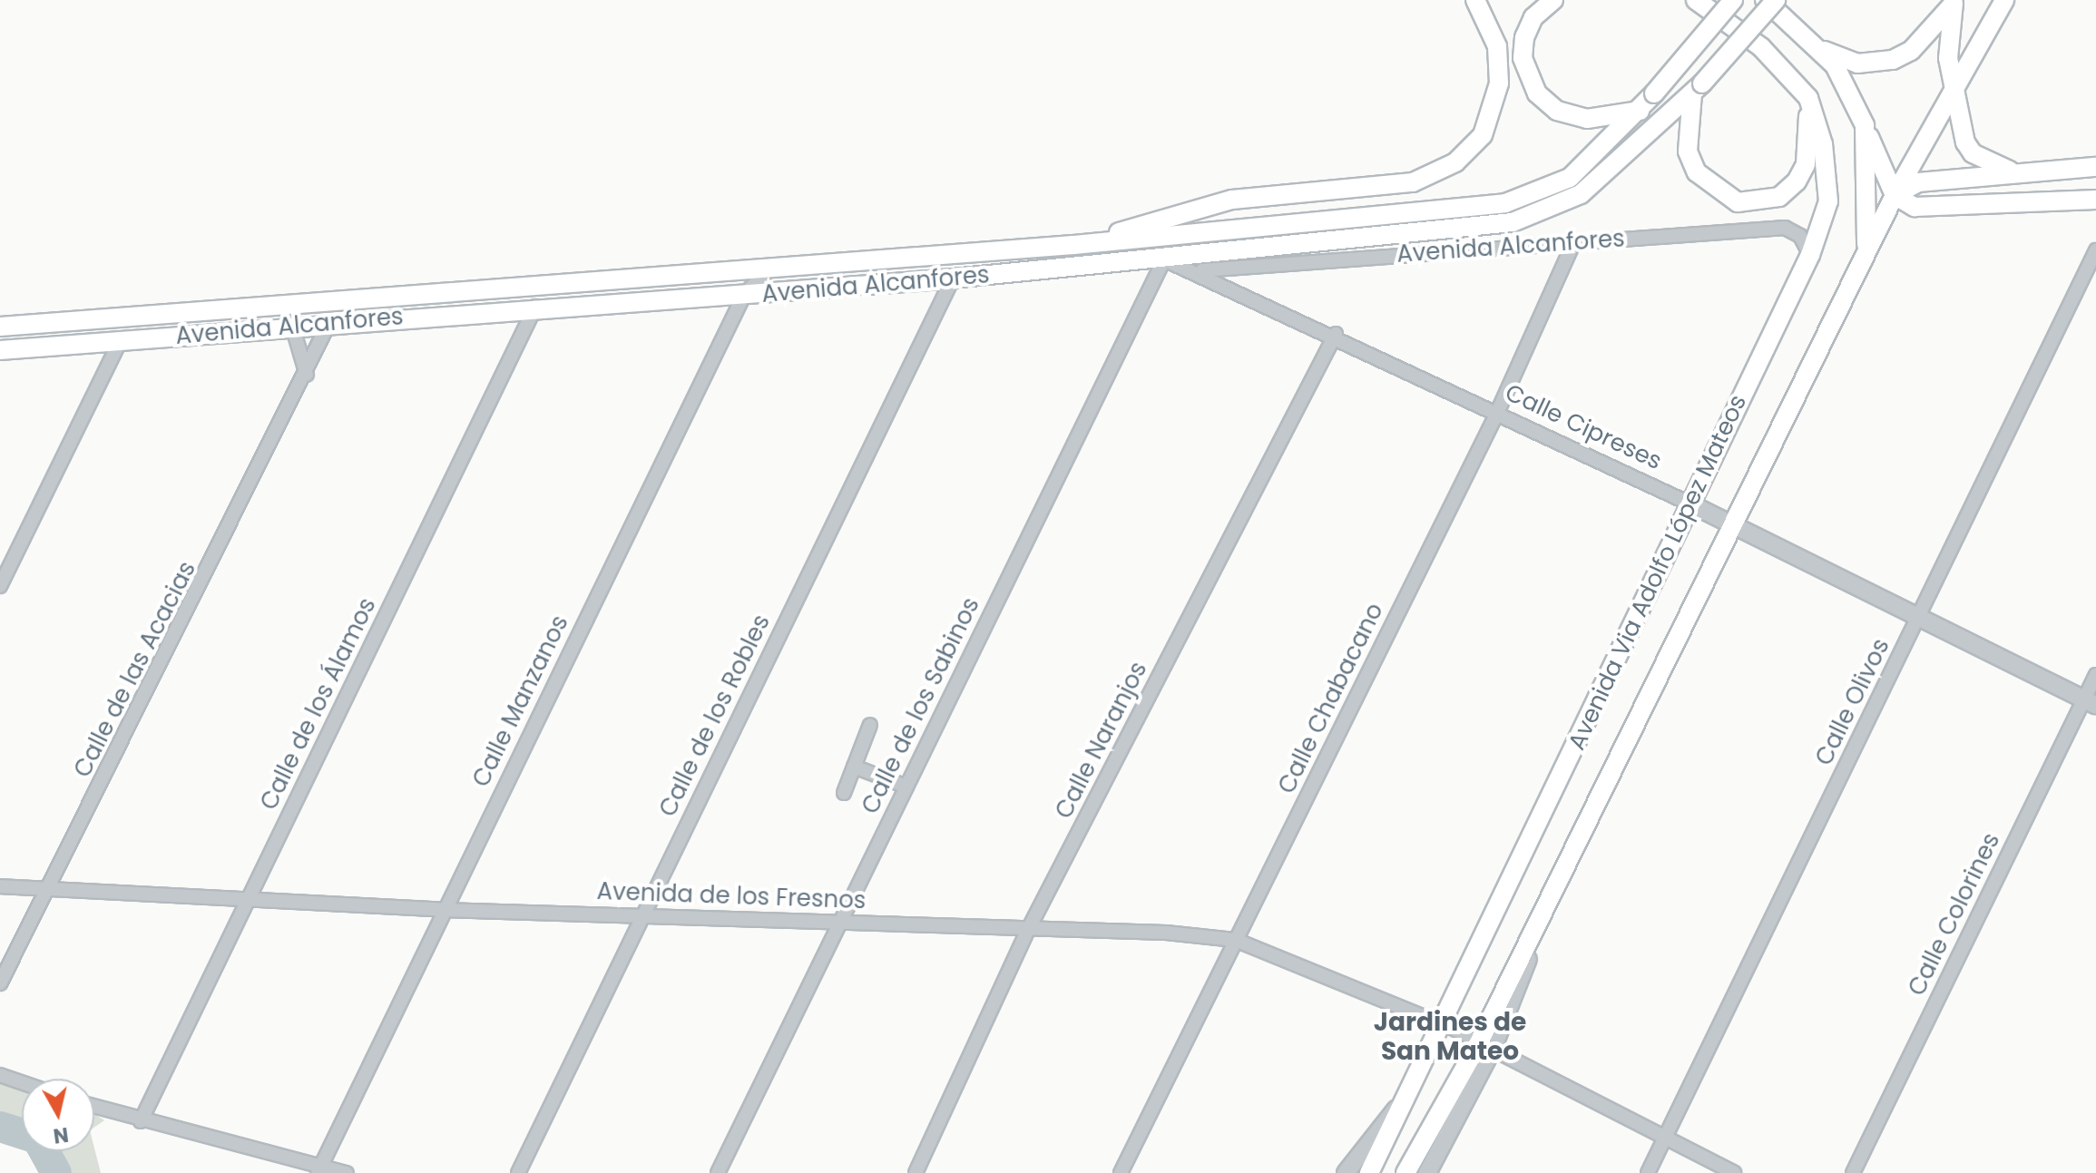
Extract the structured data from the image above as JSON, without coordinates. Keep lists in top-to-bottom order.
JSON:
{
  "streets": {
    "main road": ["Avenida Alcanfores", "Avenida Via Adolfo López Mateos"],
    "street": [
      "Calle Cipreses",
      "Calle de las Acacias",
      "Calle Chabacano",
      "Calle Manzanos",
      "Calle Olivos",
      "Calle de los Álamos",
      "Calle de los Sabinos",
      "Calle de los Robles",
      "Calle Naranjos",
      "Avenida de los Fresnos",
      "Calle Colorines"
    ]
  },
  "crossings": [
    ["Avenida Alcanfores", "Calle Cipreses"],
    ["Avenida Alcanfores", "Avenida Via Adolfo López Mateos"],
    ["Avenida Alcanfores", "Calle de las Acacias"],
    ["Avenida Alcanfores", "Calle Chabacano"],
    ["Avenida Alcanfores", "Calle Manzanos"],
    ["Avenida Alcanfores", "Calle de los Álamos"],
    ["Avenida Alcanfores", "Calle de los Sabinos"],
    ["Avenida Alcanfores", "Calle de los Robles"],
    ["Calle Cipreses", "Avenida Via Adolfo López Mateos"],
    ["Calle Cipreses", "Calle Chabacano"],
    ["Calle Cipreses", "Calle Olivos"],
    ["Calle Cipreses", "Calle de los Sabinos"],
    ["Calle Cipreses", "Calle Naranjos"],
    ["Calle Cipreses", "Calle Colorines"],
    ["Avenida Via Adolfo López Mateos", "Avenida de los Fresnos"],
    ["Calle de las Acacias", "Avenida de los Fresnos"],
    ["Calle Chabacano", "Avenida de los Fresnos"],
    ["Calle Manzanos", "Avenida de los Fresnos"],
    ["Calle de los Álamos", "Avenida de los Fresnos"],
    ["Calle de los Sabinos", "Avenida de los Fresnos"],
    ["Calle de los Robles", "Avenida de los Fresnos"],
    ["Calle Naranjos", "Avenida de los Fresnos"]
  ],
  "districts": ["Jardines de San Mateo"],
  "north": "bottom"
}
